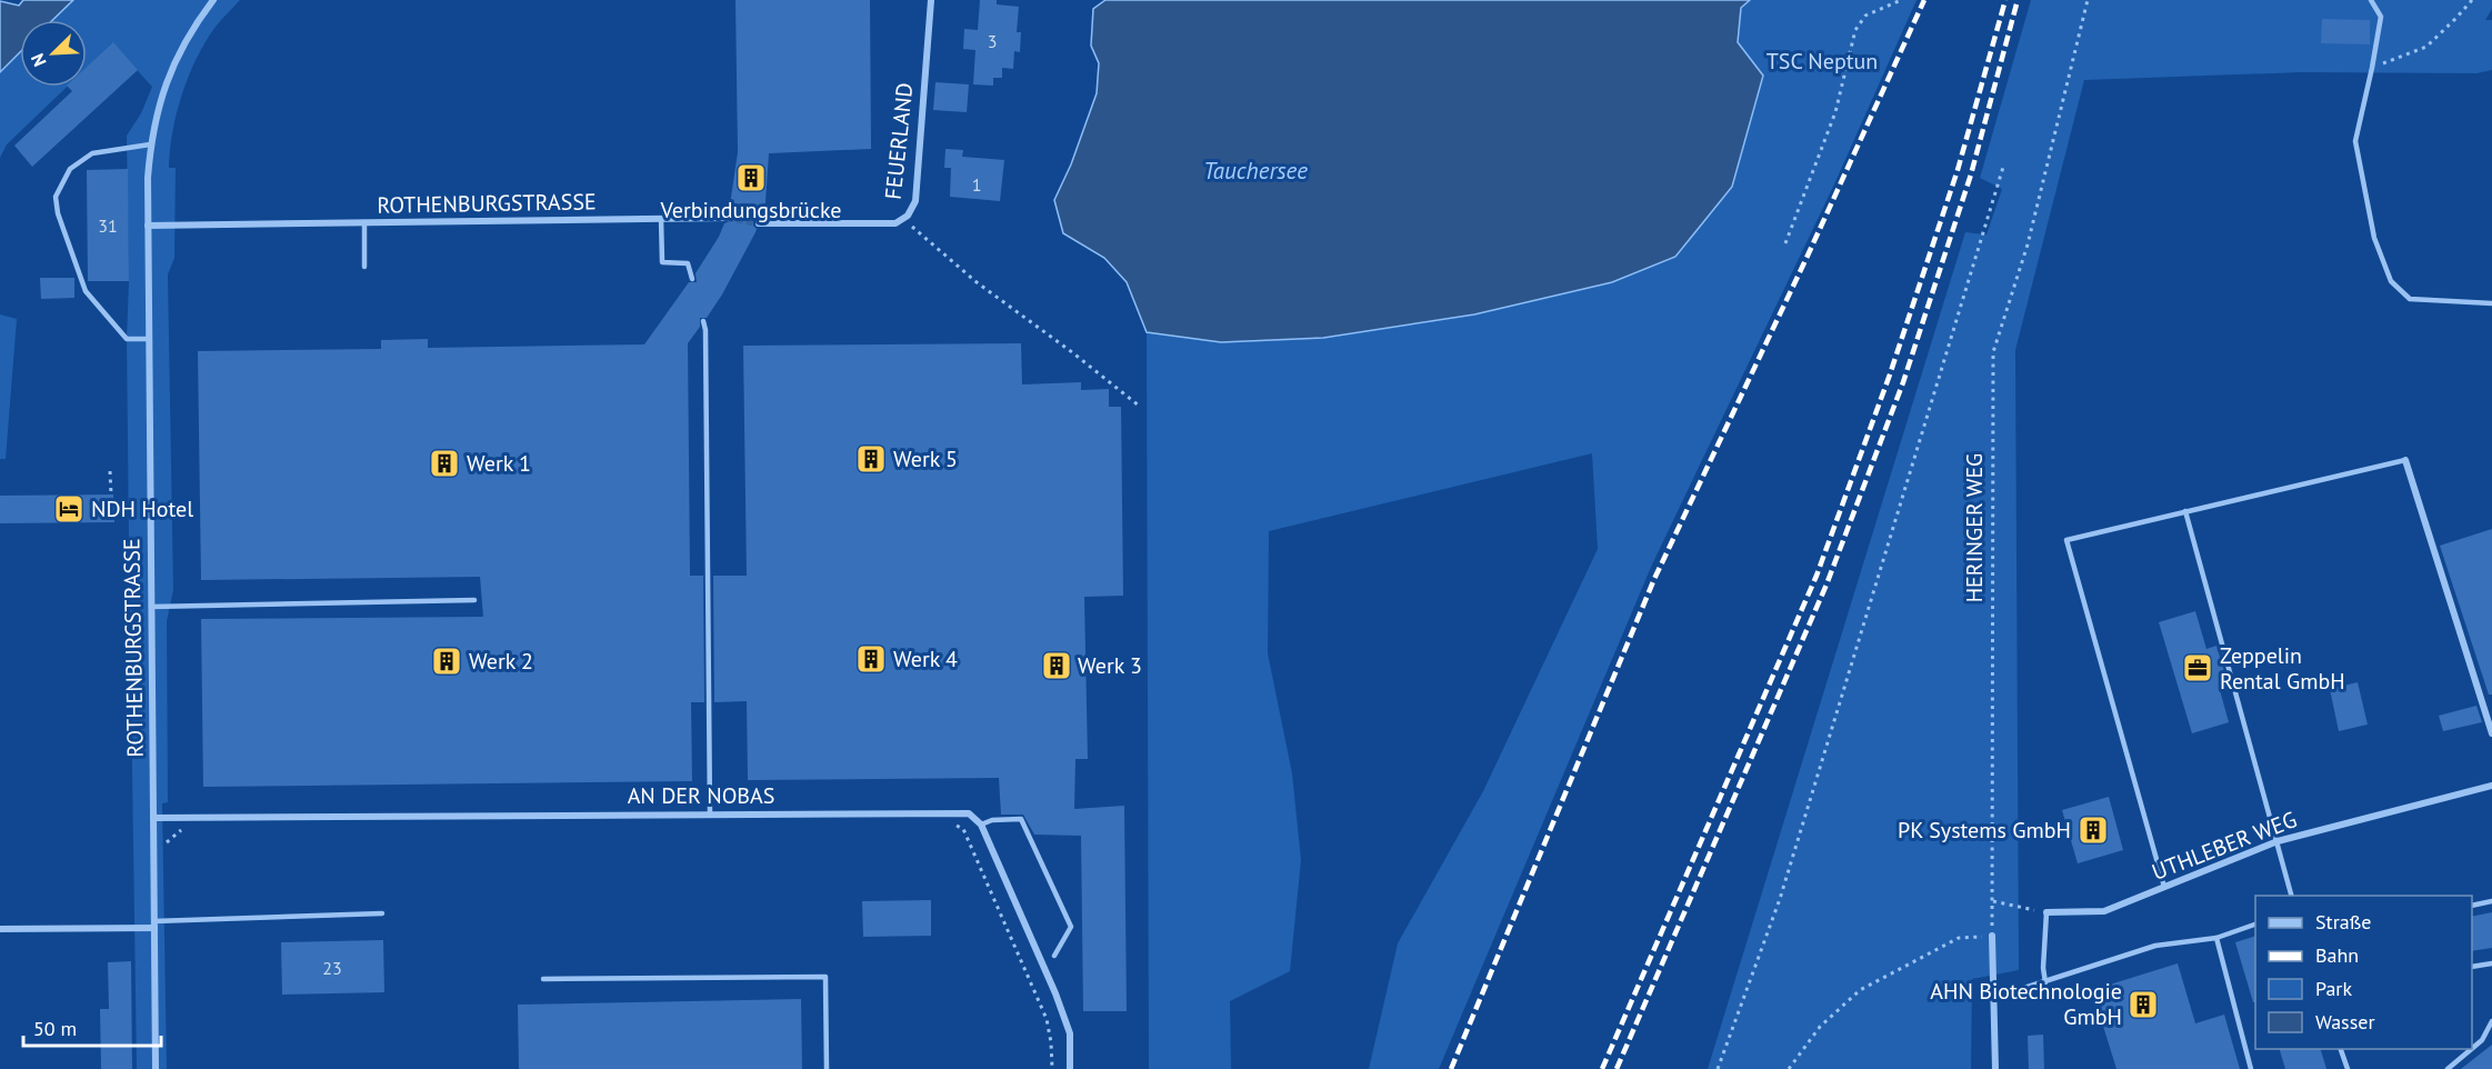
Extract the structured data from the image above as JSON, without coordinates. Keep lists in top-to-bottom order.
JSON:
{
  "streets": {
    "street": [
      "FEUERLAND",
      "ROTHENBURGSTRASSE",
      "AN DER NOBAS",
      "UTHLEBER WEG"
    ],
    "path": ["HERINGER WEG"]
  },
  "crossings": [
    ["ROTHENBURGSTRASSE", "AN DER NOBAS"]
  ],
  "water": ["Tauchersee"],
  "parks": ["TSC Neptun"],
  "places": {
    "building": [
      "Verbindungsbrücke",
      "Werk 5",
      "Werk 1",
      "Werk 4",
      "Werk 2",
      "Werk 3",
      "PK Systems GmbH",
      "AHN Biotechnologie GmbH"
    ],
    "hotel": ["NDH Hotel"],
    "office": ["Zeppelin Rental GmbH"]
  },
  "house_numbers": [
    "3",
    "1",
    "31",
    "23"
  ],
  "legend": [
    "Straße",
    "Bahn",
    "Park",
    "Wasser"
  ],
  "scale_bar": "50 m",
  "north": "bottom left"
}
